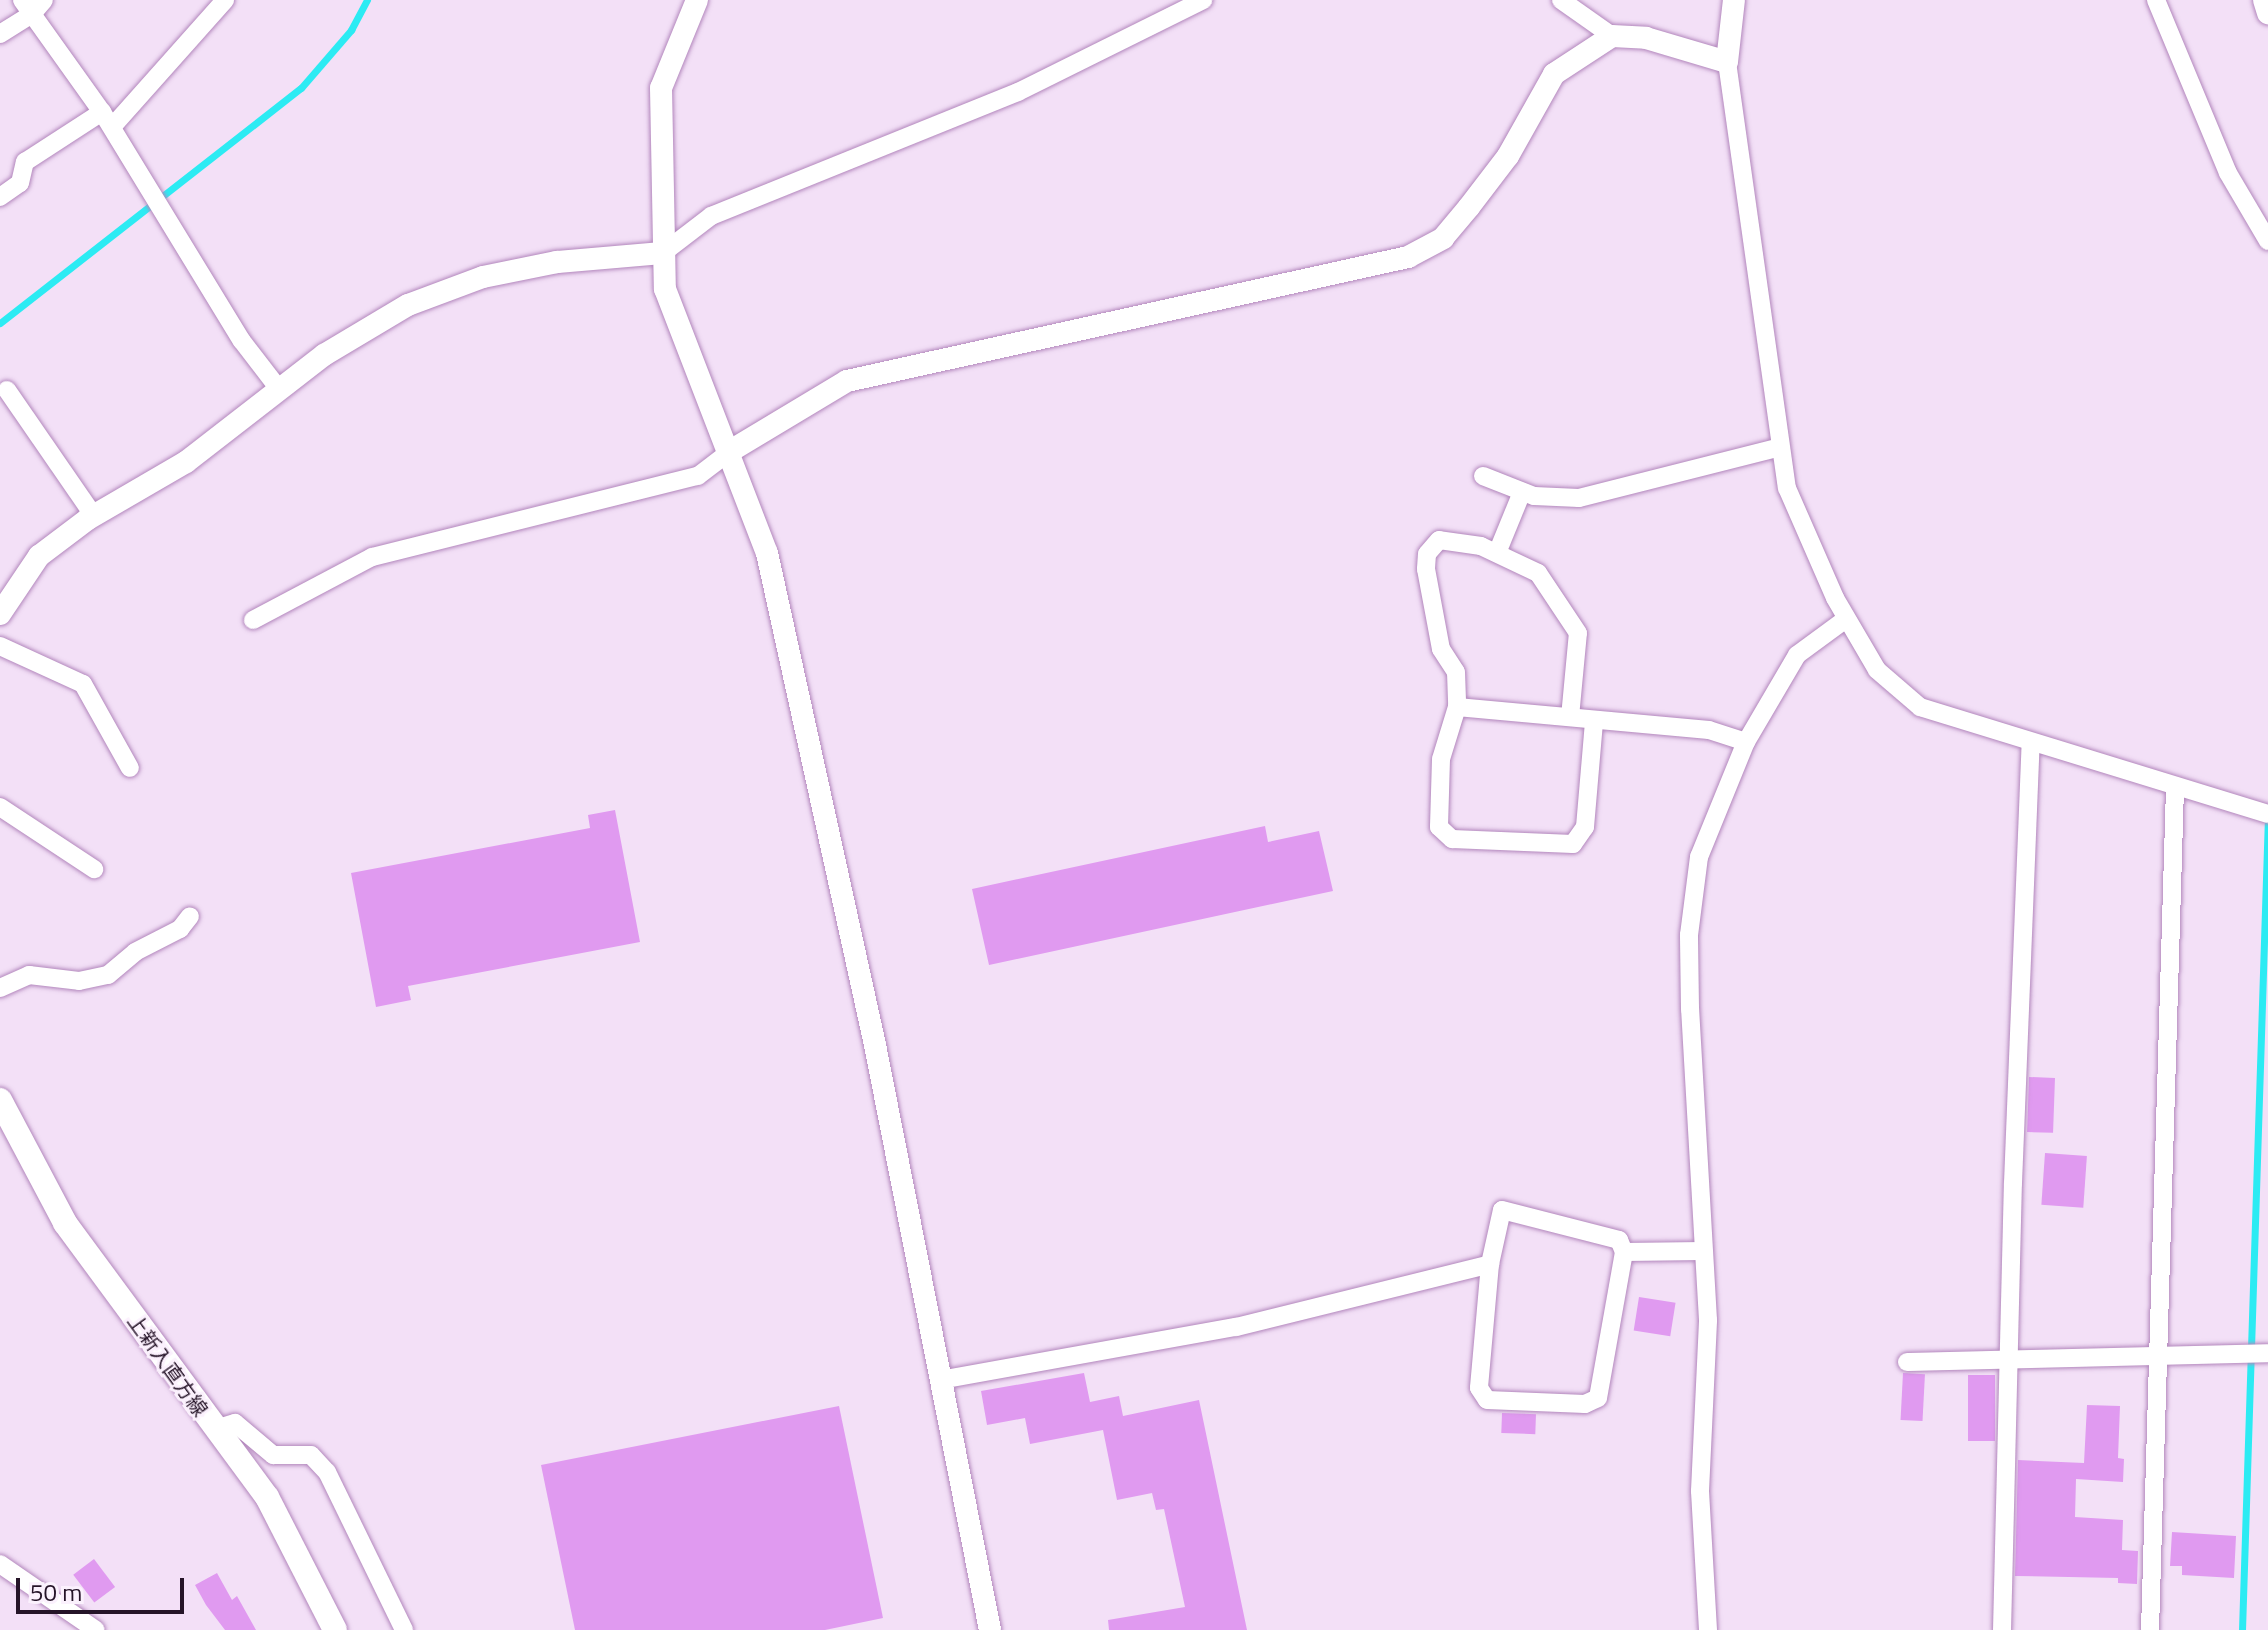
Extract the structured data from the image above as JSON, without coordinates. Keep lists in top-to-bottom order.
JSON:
{
  "streets": {
    "main road": ["上新入直方線"]
  },
  "scale_bar": "50 m"
}
